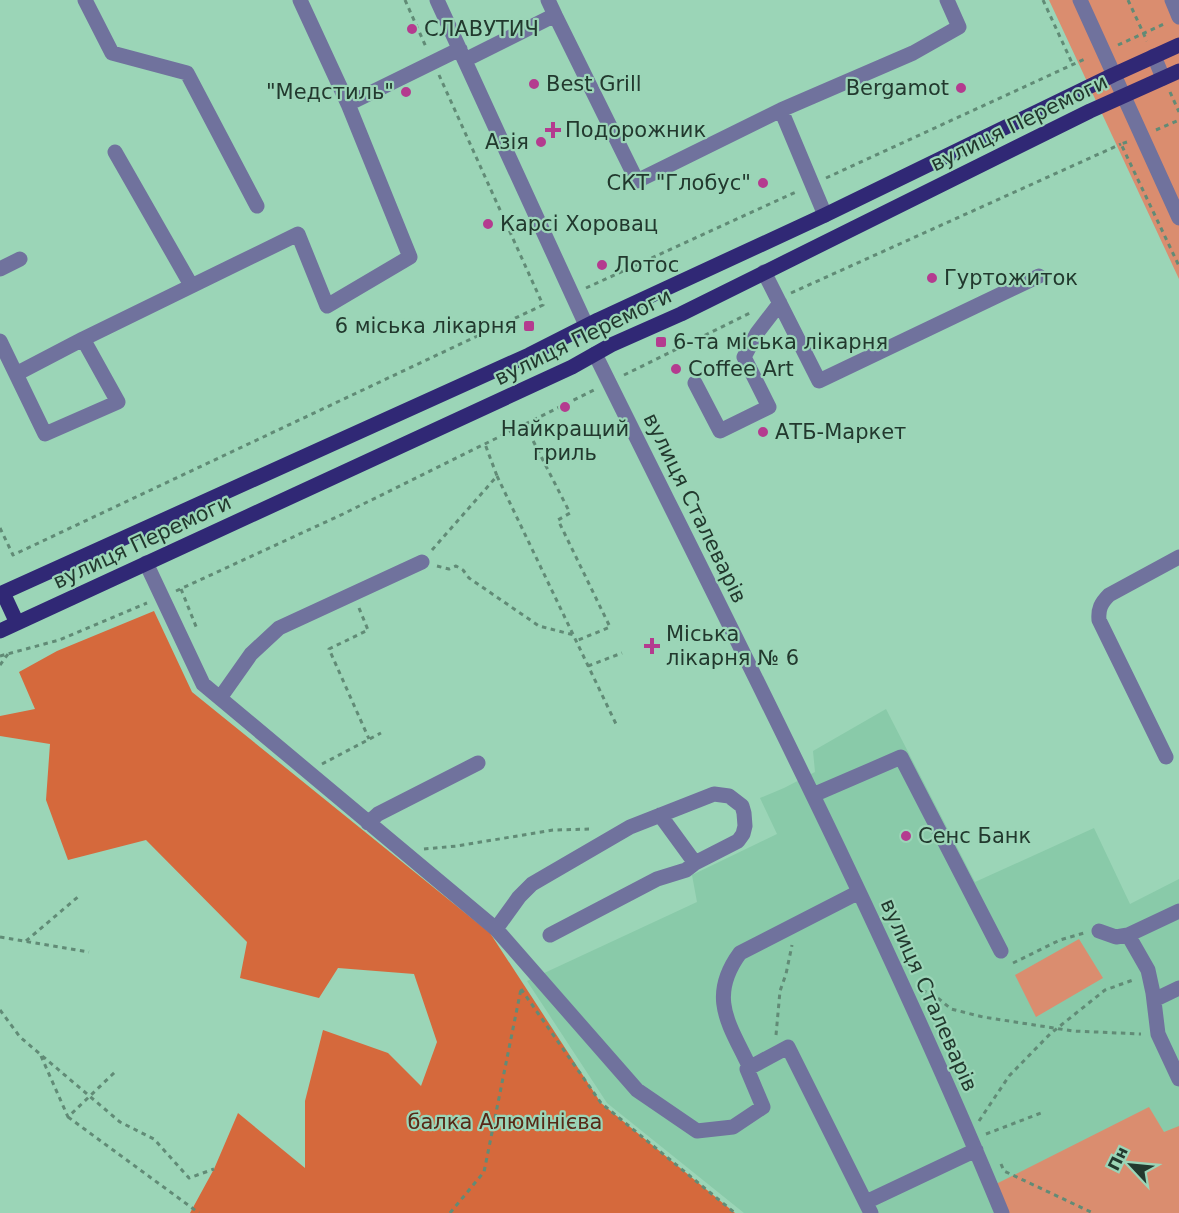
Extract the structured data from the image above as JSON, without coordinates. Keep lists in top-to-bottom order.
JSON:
{
  "streets": {
    "main road": ["вулиця Перемоги"],
    "street": ["вулиця Сталеварів"]
  },
  "crossings": [
    ["вулиця Перемоги", "вулиця Сталеварів"]
  ],
  "parks": ["балка Алюмінієва"],
  "places": {
    "other": [
      "СЛАВУТИЧ",
      "Best Grill",
      "Bergamot",
      "\"Медстиль\"",
      "Азія",
      "СКТ \"Глобус\"",
      "Карсі Хоровац",
      "Лотос",
      "Гуртожиток",
      "Coffee Art",
      "Найкращий гриль",
      "АТБ-Маркет",
      "Сенс Банк"
    ],
    "health": ["Подорожник", "Мiська лiкарня № 6"],
    "transit": ["6 міська лікарня", "6-та міська лікарня"]
  },
  "north": "top left"
}
